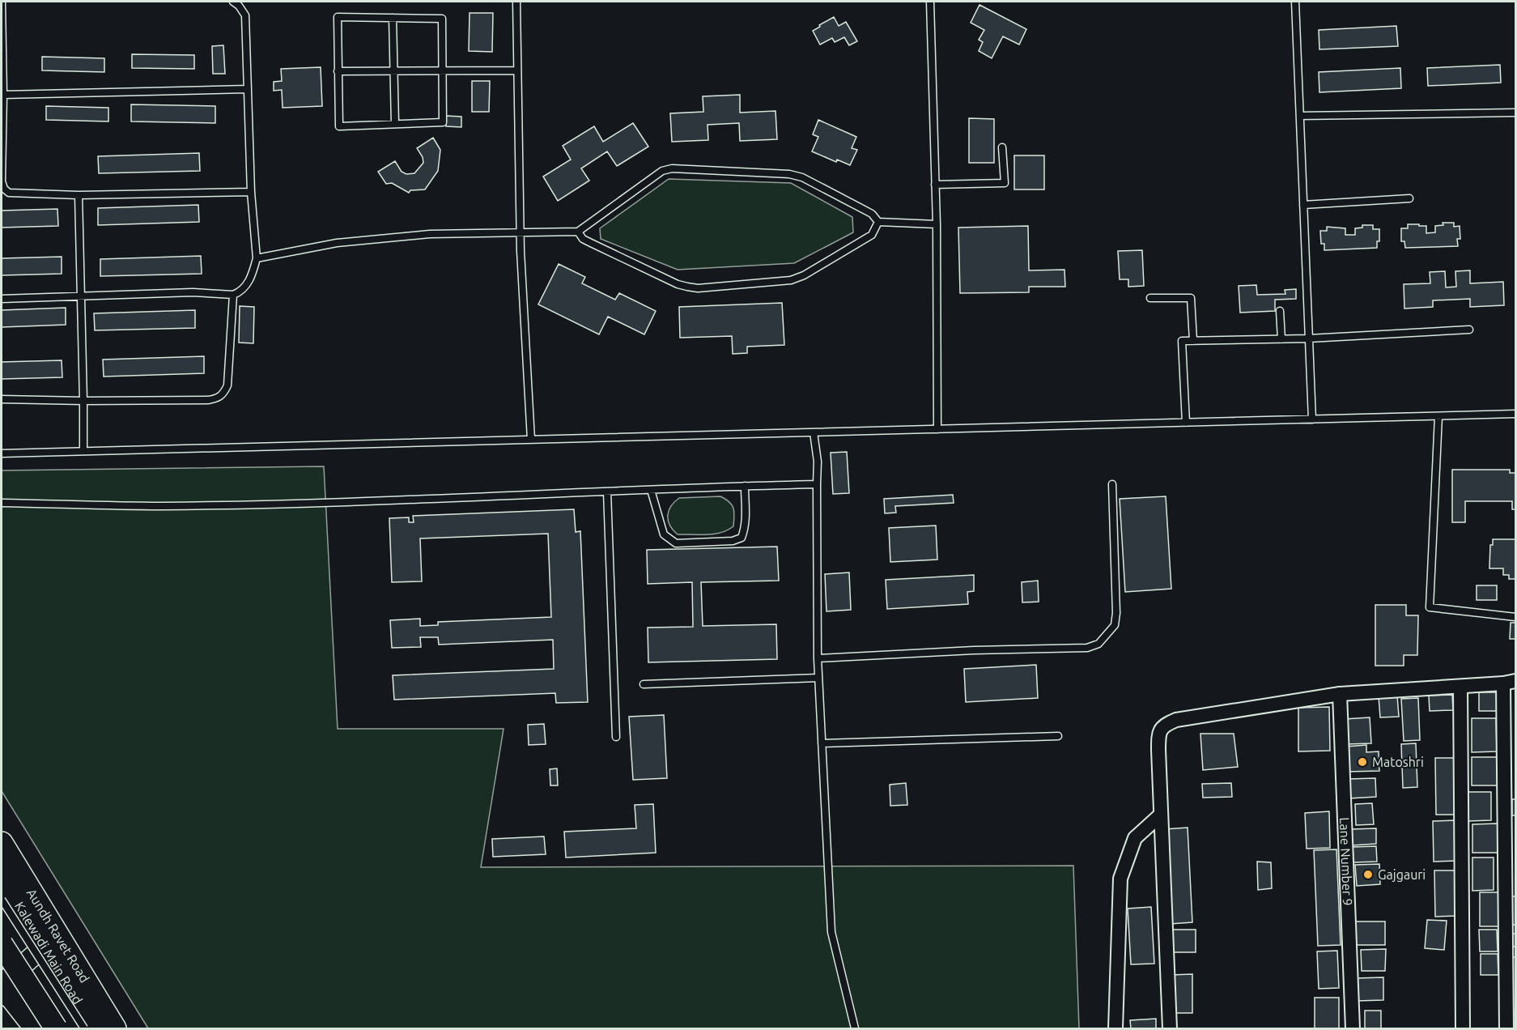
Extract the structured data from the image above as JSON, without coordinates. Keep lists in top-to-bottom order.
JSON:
{
  "streets": {
    "main road": ["Aundh Ravet Road", "Kalewadi Main Road"],
    "street": ["Lane Number 9"]
  },
  "places": ["Matoshri", "Gajgauri"]
}
